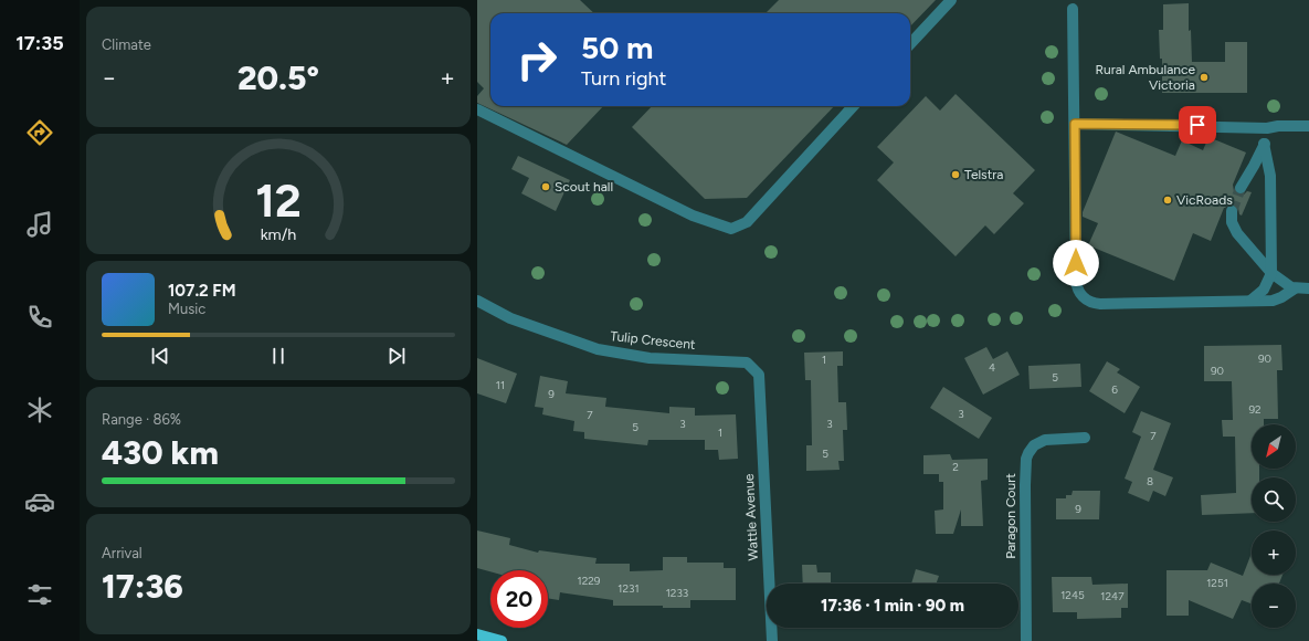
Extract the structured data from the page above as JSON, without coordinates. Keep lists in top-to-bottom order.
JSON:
{
  "streets": {
    "street": ["Tulip Crescent", "Paragon Court", "Wattle Avenue"]
  },
  "crossings": [
    ["Tulip Crescent", "Wattle Avenue"]
  ],
  "places": [
    "Rural Ambulance Victoria",
    "Telstra",
    "Scout hall",
    "VicRoads"
  ],
  "house_numbers": [
    "90",
    "1",
    "4",
    "90",
    "5",
    "11",
    "6",
    "9",
    "92",
    "3",
    "7",
    "3",
    "3",
    "5",
    "1",
    "7",
    "5",
    "2",
    "8",
    "9",
    "1229",
    "1251",
    "1231",
    "1233",
    "1245",
    "1247"
  ],
  "north": "bottom left",
  "page": {
    "tabs": "17:35",
    "tile": [
      "Climate",
      ["Range · 86%", "430 km"],
      ["Arrival", "17:36"]
    ],
    "turn": ["50 m", "Turn right"],
    "heat": ["−", "20.5°", "+"],
    "song": ["107.2 FM", "Music"],
    "map_buttons": ["+", "−"],
    "limit": "20",
    "trip": "17:36 · 1 min · 90 m",
    "gauge": ["12", "km/h"]
  }
}
